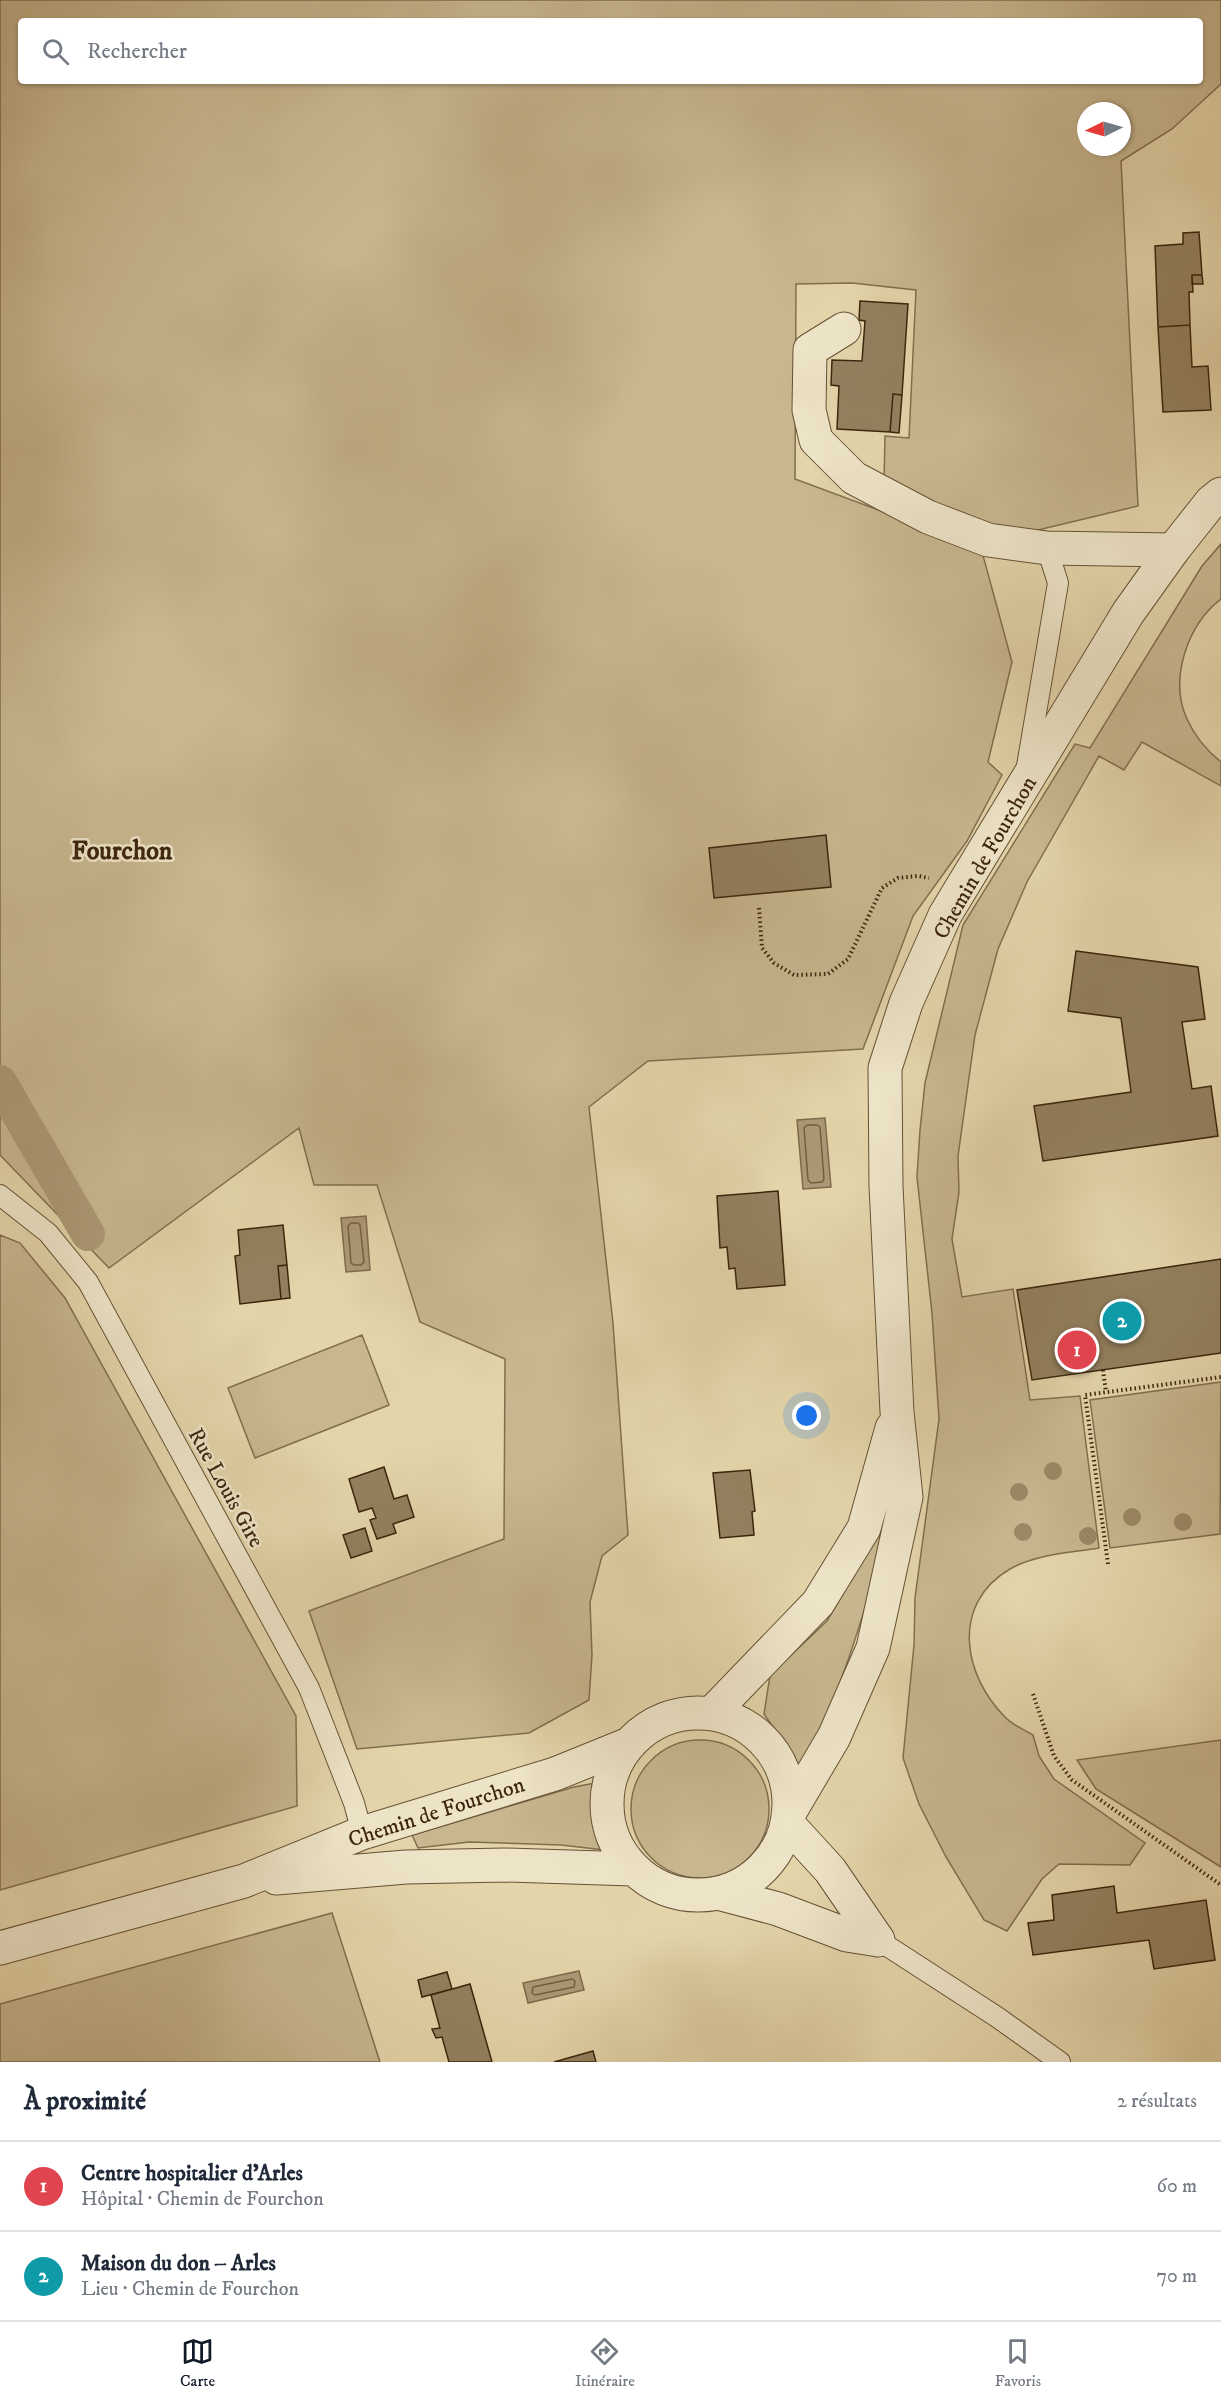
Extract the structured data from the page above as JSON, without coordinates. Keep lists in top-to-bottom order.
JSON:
{
  "streets": {
    "street": ["Chemin de Fourchon"],
    "lane": ["Rue Louis Gire"]
  },
  "crossings": [
    ["Chemin de Fourchon", "Rue Louis Gire"]
  ],
  "districts": ["Fourchon"],
  "north": "left",
  "page": {
    "search": "Rechercher",
    "pins": ["2", "1"],
    "heading": ["À proximité", "2 résultats"],
    "list": [
      {
        "mark": "1",
        "name": "Centre hospitalier d'Arles",
        "note": "Hôpital · Chemin de Fourchon",
        "value": "60 m"
      },
      {
        "mark": "2",
        "name": "Maison du don – Arles",
        "note": "Lieu · Chemin de Fourchon",
        "value": "70 m"
      }
    ],
    "nav": ["Carte", "Itinéraire", "Favoris"]
  }
}
